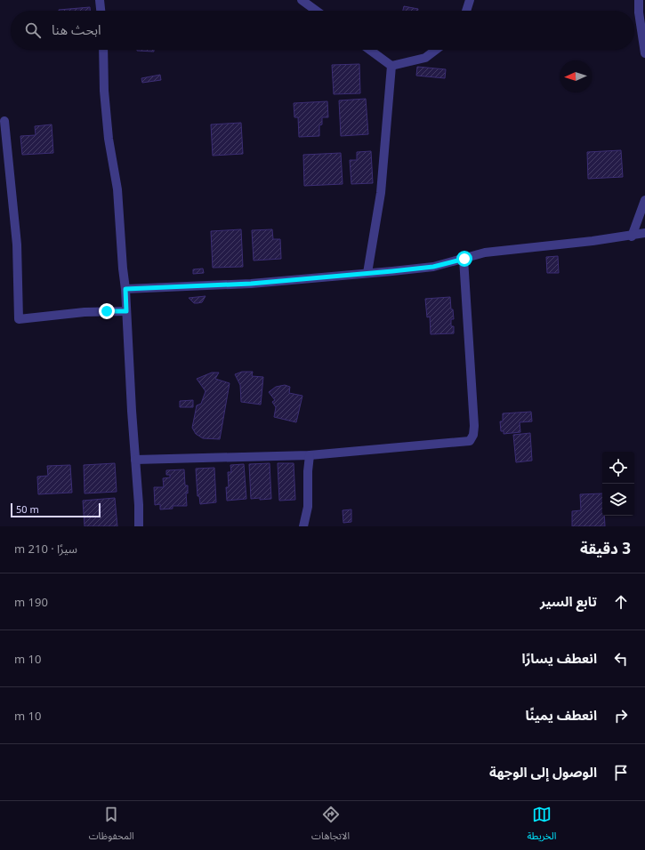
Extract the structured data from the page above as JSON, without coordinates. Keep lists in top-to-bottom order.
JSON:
{
  "scale_bar": "50 m",
  "north": "left",
  "page": {
    "search": "ابحث هنا",
    "scale": "50 m",
    "heading": ["3 دقيقة", "سيرًا · 210 m"],
    "list": [
      ["تابع السير", "190 m"],
      ["انعطف يسارًا", "10 m"],
      ["انعطف يمينًا", "10 m"],
      "الوصول إلى الوجهة"
    ],
    "nav": ["الخريطة", "الاتجاهات", "المحفوظات"]
  }
}
